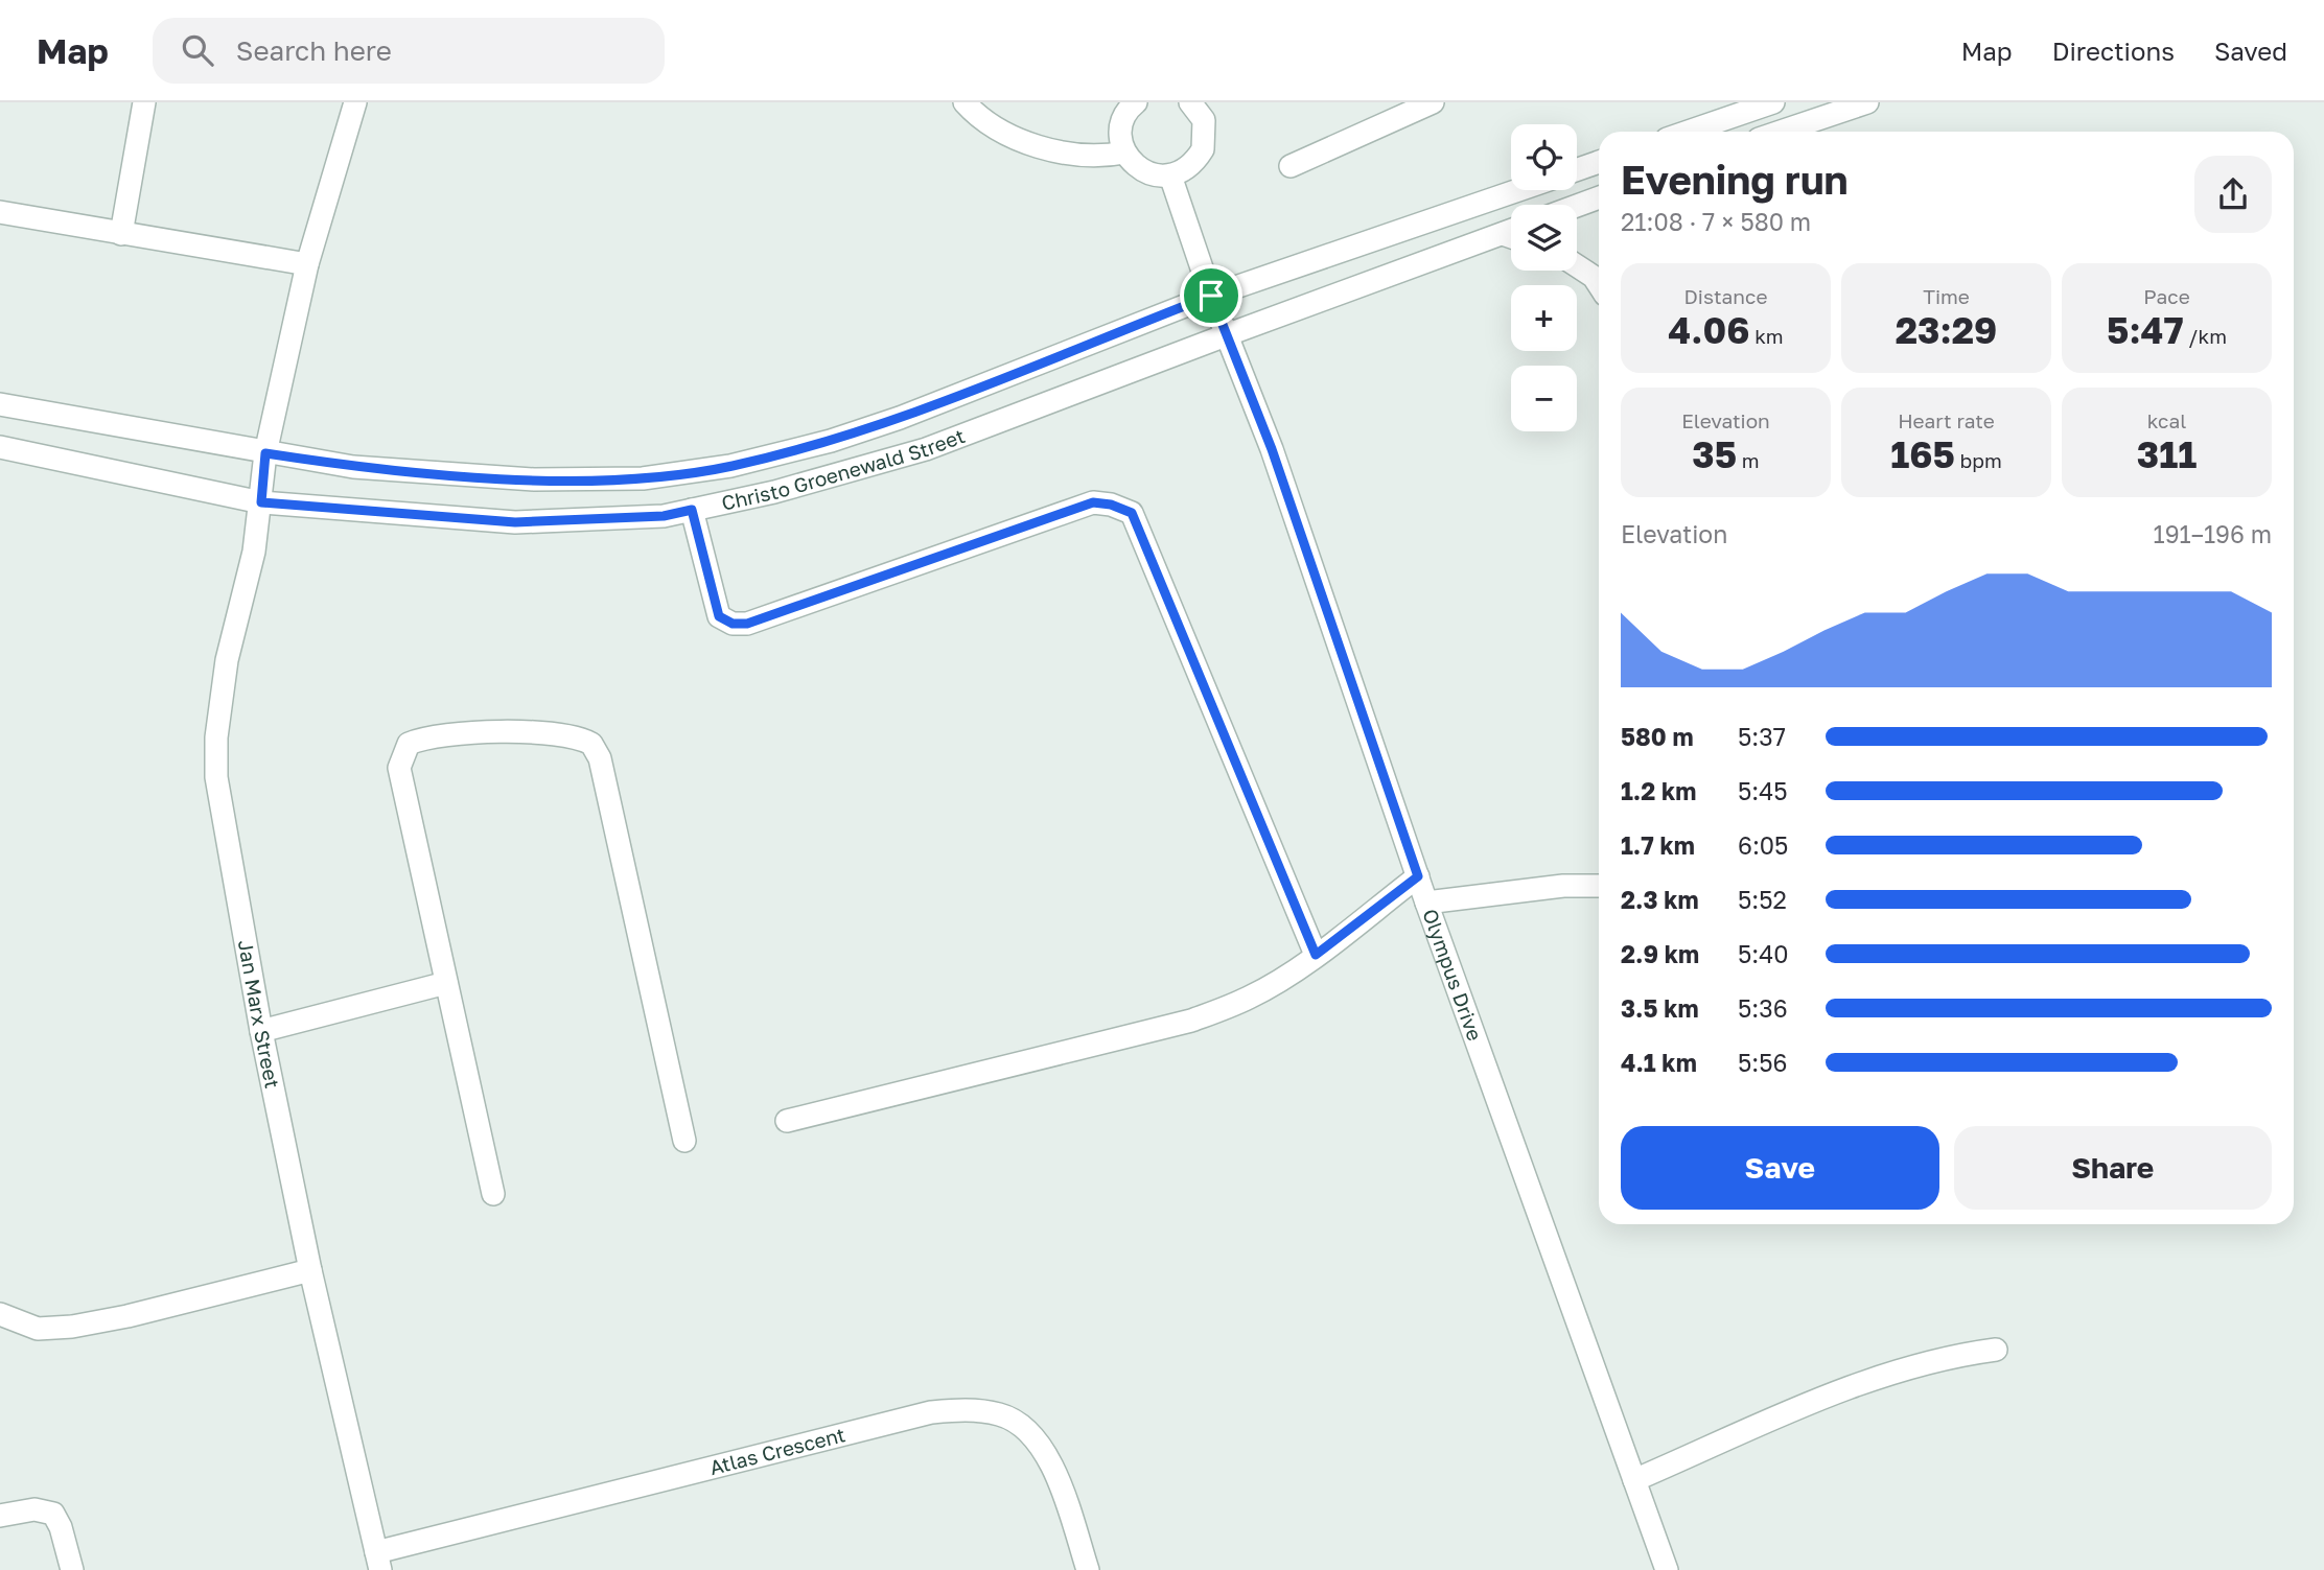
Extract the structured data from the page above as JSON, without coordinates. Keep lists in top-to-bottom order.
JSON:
{
  "streets": {
    "street": [
      "Christo Groenewald Street",
      "Olympus Drive",
      "Jan Marx Street",
      "Atlas Crescent"
    ]
  },
  "crossings": [
    ["Christo Groenewald Street", "Olympus Drive"],
    ["Christo Groenewald Street", "Jan Marx Street"],
    ["Jan Marx Street", "Atlas Crescent"]
  ],
  "page": {
    "header": "Map",
    "search": "Search here",
    "nav": ["Map", "Directions", "Saved"],
    "map_buttons": ["+", "−"],
    "heading": ["Evening run", "21:08 · 7 × 580 m"],
    "stats": [
      ["Distance", "4.06 km"],
      ["Time", "23:29"],
      ["Pace", "5:47 /km"],
      ["Elevation", "35 m"],
      ["Heart rate", "165 bpm"],
      ["kcal", "311"]
    ],
    "chart": ["Elevation", "191–196 m"],
    "list": [
      {
        "name": "580 m",
        "note": "5:37"
      },
      {
        "name": "1.2 km",
        "note": "5:45"
      },
      {
        "name": "1.7 km",
        "note": "6:05"
      },
      {
        "name": "2.3 km",
        "note": "5:52"
      },
      {
        "name": "2.9 km",
        "note": "5:40"
      },
      {
        "name": "3.5 km",
        "note": "5:36"
      },
      {
        "name": "4.1 km",
        "note": "5:56"
      }
    ],
    "buttons": ["Save", "Share"]
  }
}
